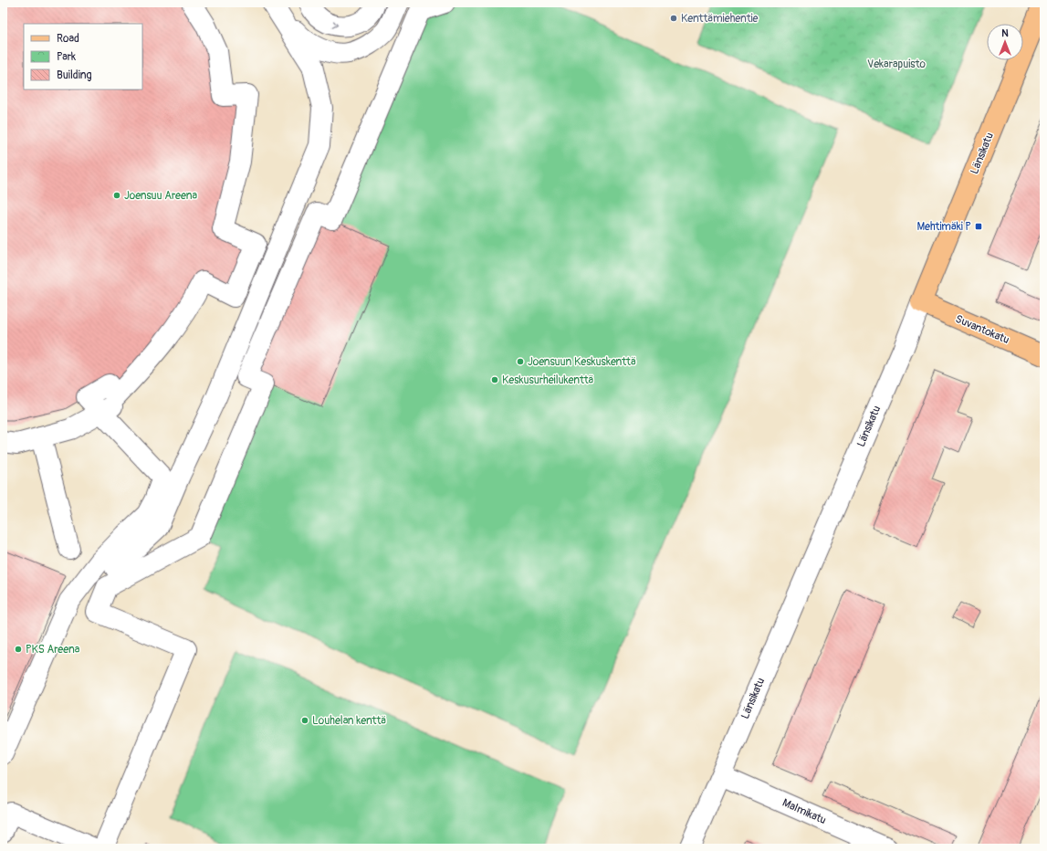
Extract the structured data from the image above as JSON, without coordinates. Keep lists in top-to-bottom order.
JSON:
{
  "streets": {
    "main road": ["Länsikatu", "Suvantokatu"],
    "street": ["Malmikatu"]
  },
  "crossings": [
    ["Länsikatu", "Suvantokatu"],
    ["Länsikatu", "Malmikatu"]
  ],
  "parks": ["Vekarapuisto"],
  "places": {
    "other": [
      "Kenttämiehentie",
      "Joensuu Areena",
      "Joensuun Keskuskenttä",
      "Keskusurheilukenttä",
      "PKS Areena",
      "Louhelan kenttä"
    ],
    "transit": ["Mehtimäki P"]
  },
  "legend": ["Road", "Park", "Building"],
  "north": "top"
}
